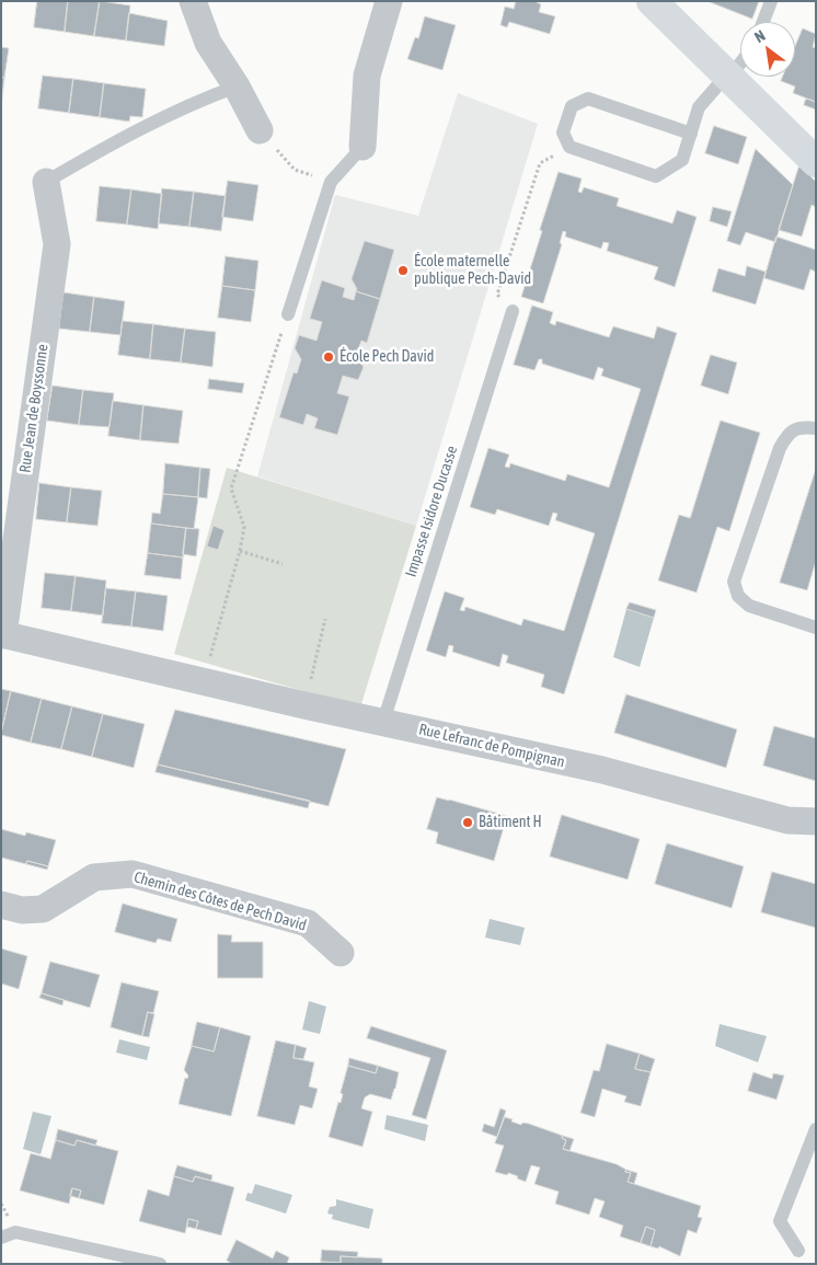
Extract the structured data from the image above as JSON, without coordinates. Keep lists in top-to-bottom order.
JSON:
{
  "streets": {
    "street": ["Rue Jean de Boyssonne", "Rue Lefranc de Pompignan", "Chemin des Côtes de Pech David"],
    "lane": ["Impasse Isidore Ducasse"]
  },
  "crossings": [
    ["Rue Jean de Boyssonne", "Rue Lefranc de Pompignan"],
    ["Impasse Isidore Ducasse", "Rue Lefranc de Pompignan"]
  ],
  "places": ["École maternelle publique Pech-David", "École Pech David", "Bâtiment H"],
  "north": "top left"
}
